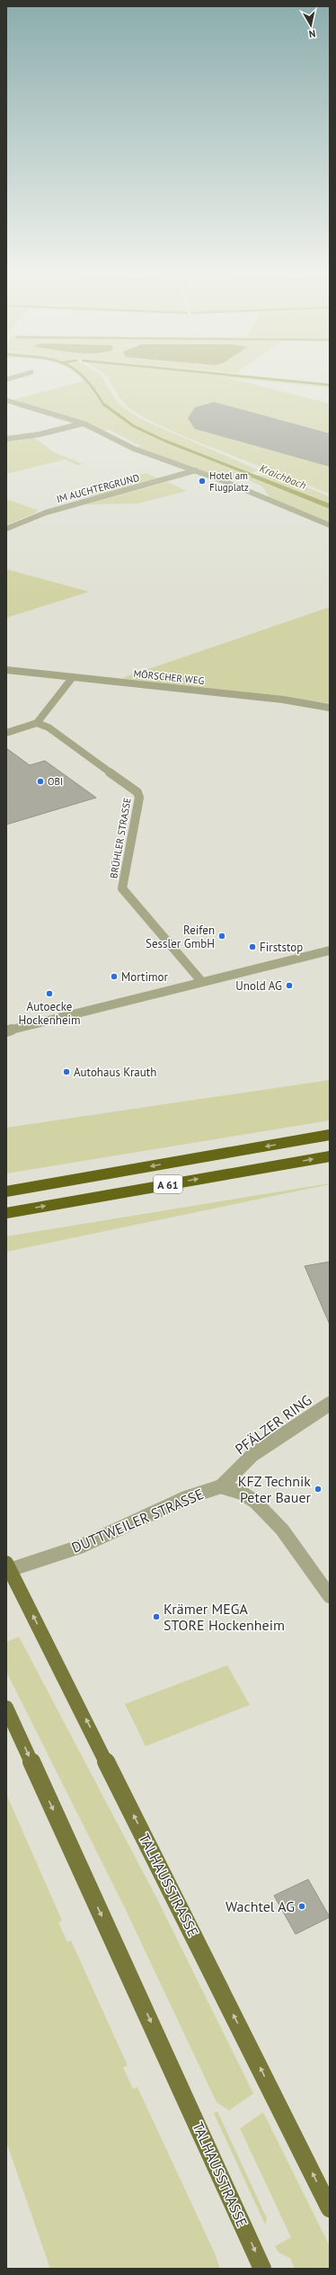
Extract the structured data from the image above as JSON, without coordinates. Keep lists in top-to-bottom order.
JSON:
{
  "streets": {
    "highway": ["A 61"],
    "main road": ["TALHAUSSTRASSE"],
    "street": [
      "IM AUCHTERGRUND",
      "MÖRSCHER WEG",
      "BRÜHLER STRASSE",
      "PFÄLZER RING",
      "DUTTWEILER STRASSE"
    ]
  },
  "crossings": [
    ["PFÄLZER RING", "DUTTWEILER STRASSE"],
    ["DUTTWEILER STRASSE", "TALHAUSSTRASSE"]
  ],
  "water": ["Kraichbach"],
  "places": [
    "Hotel am Flugplatz",
    "OBI",
    "Reifen Sessler GmbH",
    "Firststop",
    "Mortimor",
    "Unold AG",
    "Autoecke Hockenheim",
    "Autohaus Krauth",
    "KFZ Technik Peter Bauer",
    "Krämer MEGA STORE Hockenheim",
    "Wachtel AG"
  ],
  "north": "bottom"
}
